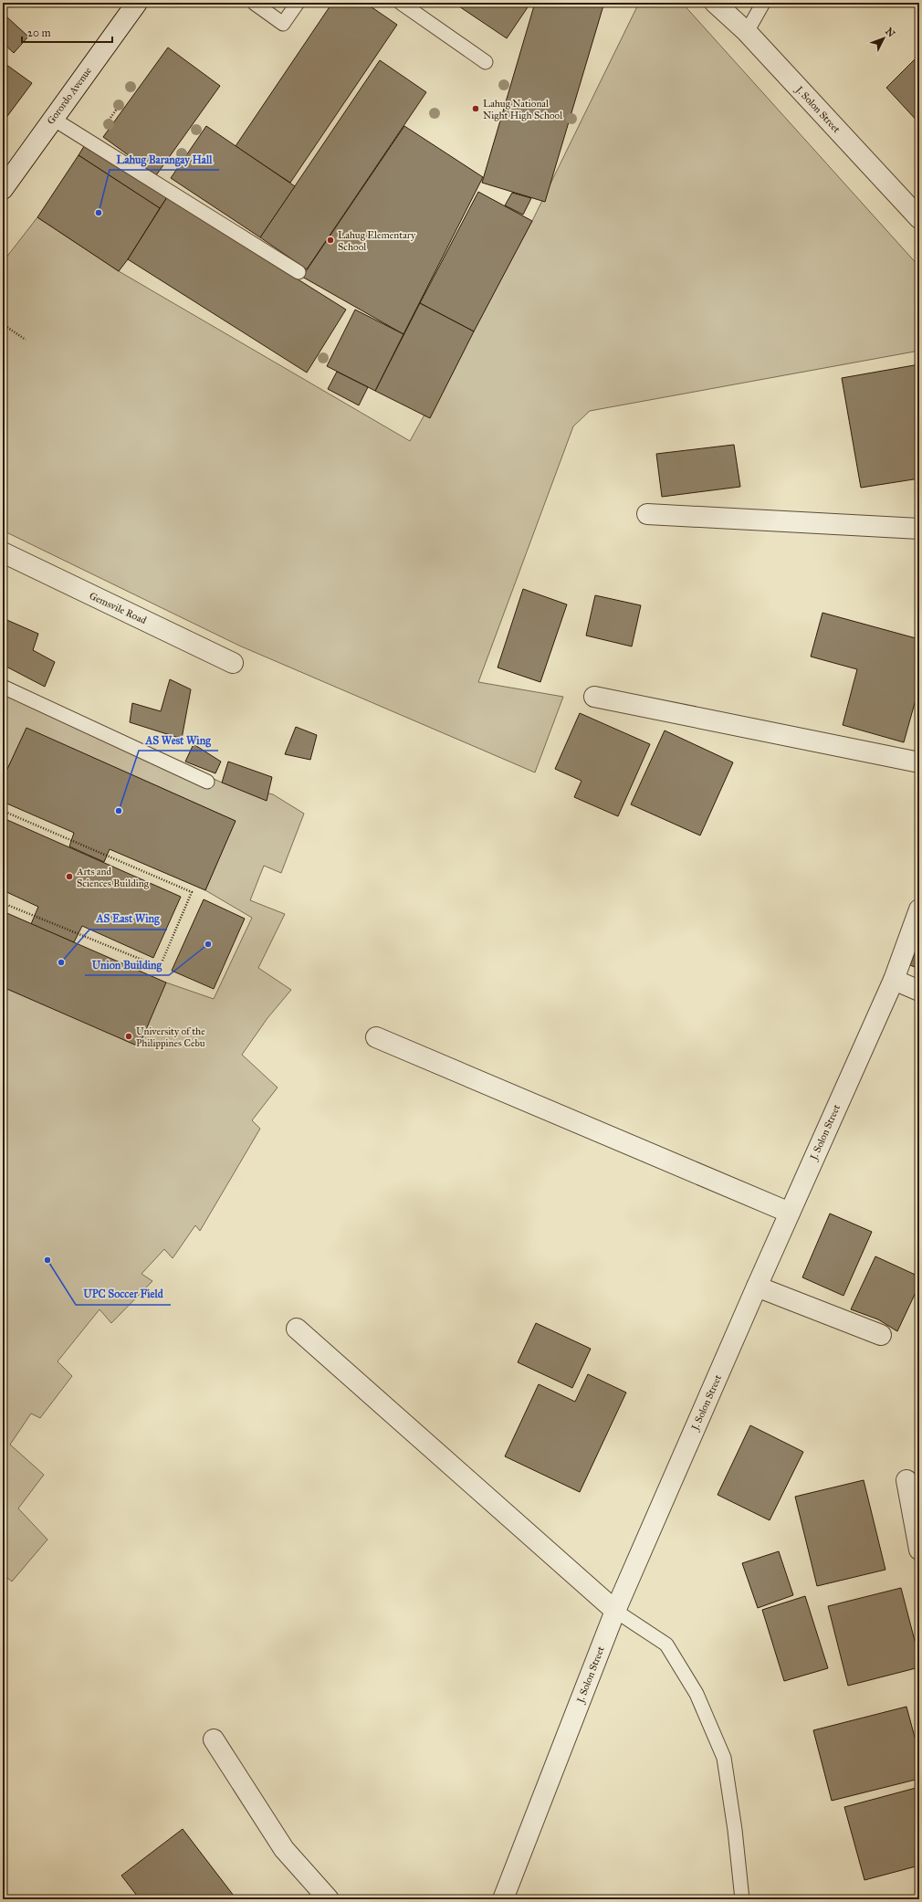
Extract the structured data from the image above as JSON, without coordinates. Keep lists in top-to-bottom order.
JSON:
{
  "streets": {
    "street": ["Gorordo Avenue", "J. Solon Street", "Gemsvile Road"]
  },
  "places": [
    "Lahug National Night High School",
    "Lahug Barangay Hall",
    "Lahug Elementary School",
    "AS West Wing",
    "Arts and Sciences Building",
    "Union Building",
    "AS East Wing",
    "University of the Philippines Cebu",
    "UPC Soccer Field"
  ],
  "scale_bar": "20 m",
  "north": "top right"
}
